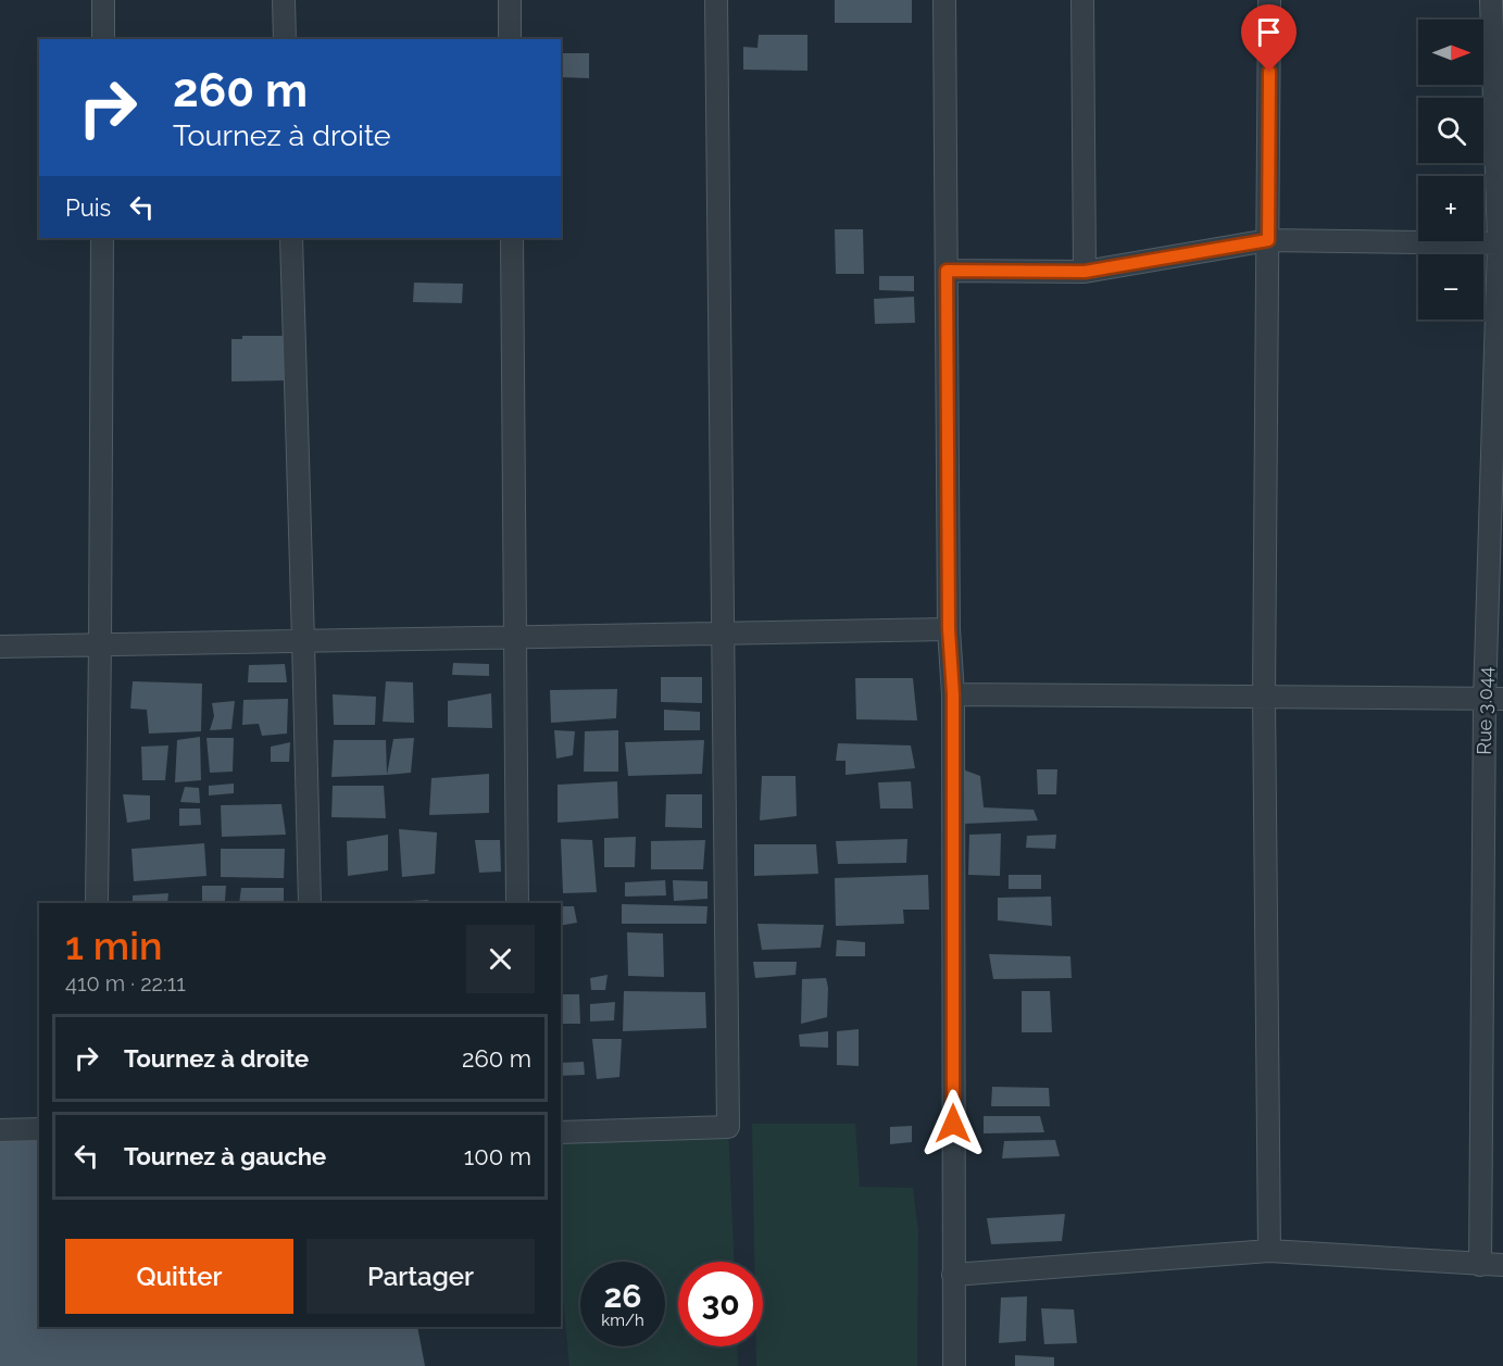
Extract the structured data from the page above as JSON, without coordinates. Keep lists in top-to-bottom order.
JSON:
{
  "streets": {
    "street": ["Rue 3.044"]
  },
  "north": "right",
  "page": {
    "map_buttons": ["+", "−"],
    "turn": ["260 m", "Tournez à droite"],
    "then": "Puis",
    "heading": ["1 min", "410 m · 22:11"],
    "list": [
      {
        "name": "Tournez à droite",
        "value": "260 m"
      },
      {
        "name": "Tournez à gauche",
        "value": "100 m"
      }
    ],
    "buttons": ["Quitter", "Partager"],
    "speed": "26 km/h",
    "limit": "30"
  }
}
